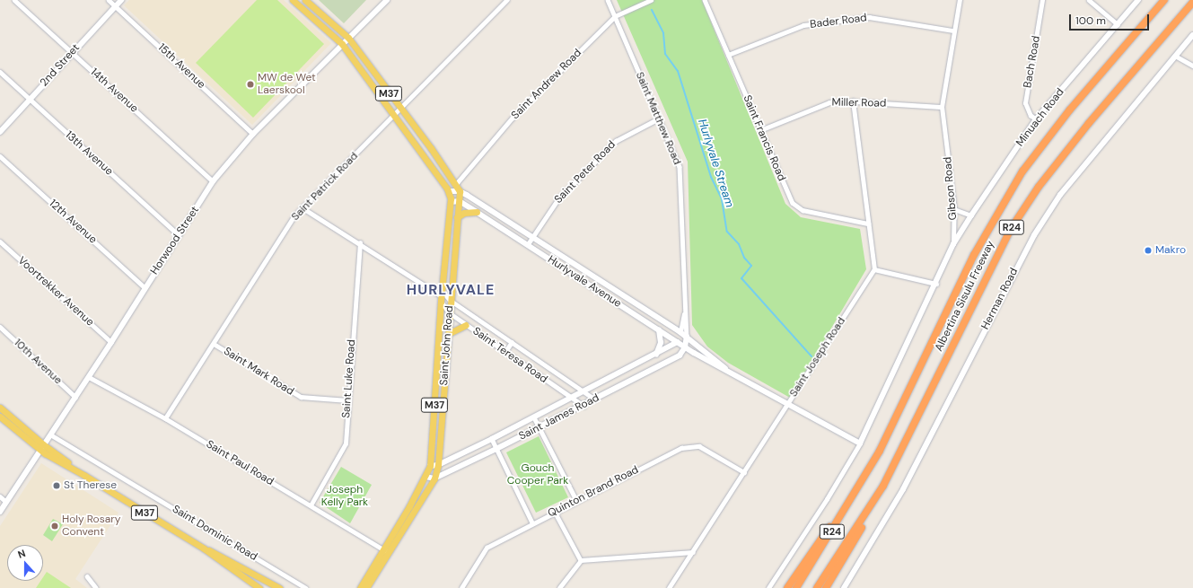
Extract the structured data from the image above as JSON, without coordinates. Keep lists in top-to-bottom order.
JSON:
{
  "streets": {
    "highway": ["R24", "Albertina Sisulu Freeway"],
    "main road": [
      "2nd Street",
      "M37",
      "Horwood Street",
      "Herman Road",
      "Saint John Road"
    ],
    "street": [
      "Bader Road",
      "Bach Road",
      "15th Avenue",
      "Saint Andrew Road",
      "14th Avenue",
      "Miller Road",
      "Minuach Road",
      "Saint Matthew Road",
      "Saint Francis Road",
      "13th Avenue",
      "Saint Peter Road",
      "Saint Patrick Road",
      "Gibson Road",
      "12th Avenue",
      "Hurlyvale Avenue",
      "Voortrekker Avenue",
      "Saint Teresa Road",
      "Saint Joseph Road",
      "10th Avenue",
      "Saint Mark Road",
      "Saint Luke Road",
      "Saint James Road",
      "Saint Paul Road",
      "Quinton Brand Road",
      "Saint Dominic Road"
    ]
  },
  "crossings": [
    ["Bader Road", "Saint Francis Road"],
    ["Bader Road", "Gibson Road"],
    ["Bach Road", "Minuach Road"],
    ["2nd Street", "15th Avenue"],
    ["2nd Street", "14th Avenue"],
    ["2nd Street", "13th Avenue"],
    ["15th Avenue", "Horwood Street"],
    ["Saint Andrew Road", "M37"],
    ["Saint Andrew Road", "Saint Matthew Road"],
    ["14th Avenue", "Horwood Street"],
    ["M37", "Saint Patrick Road"],
    ["M37", "Horwood Street"],
    ["M37", "Hurlyvale Avenue"],
    ["M37", "Saint John Road"],
    ["Miller Road", "Saint Francis Road"],
    ["Miller Road", "Gibson Road"],
    ["Minuach Road", "Gibson Road"],
    ["Saint Matthew Road", "Saint Peter Road"],
    ["Saint Matthew Road", "Hurlyvale Avenue"],
    ["Saint Matthew Road", "Saint James Road"],
    ["13th Avenue", "Horwood Street"],
    ["Saint Peter Road", "Hurlyvale Avenue"],
    ["Saint Patrick Road", "Saint Teresa Road"],
    ["Saint Patrick Road", "Saint Mark Road"],
    ["Saint Patrick Road", "Saint Paul Road"],
    ["Gibson Road", "Hurlyvale Avenue"],
    ["12th Avenue", "Horwood Street"],
    ["R24", "Albertina Sisulu Freeway"],
    ["Horwood Street", "Voortrekker Avenue"],
    ["Horwood Street", "10th Avenue"],
    ["Horwood Street", "Saint Paul Road"],
    ["Horwood Street", "Saint Dominic Road"],
    ["Hurlyvale Avenue", "Saint John Road"],
    ["Hurlyvale Avenue", "Saint Joseph Road"],
    ["Hurlyvale Avenue", "Saint James Road"],
    ["Saint John Road", "Saint Teresa Road"],
    ["Saint John Road", "Saint James Road"],
    ["Saint John Road", "Saint Paul Road"],
    ["Saint Teresa Road", "Saint Luke Road"],
    ["Saint Teresa Road", "Saint James Road"],
    ["Saint Joseph Road", "Quinton Brand Road"],
    ["Saint Mark Road", "Saint Luke Road"],
    ["Saint Luke Road", "Saint Paul Road"]
  ],
  "districts": ["HURLYVALE"],
  "water": ["Hurlyvale Stream"],
  "parks": ["Gouch Cooper Park", "Joseph Kelly Park"],
  "places": [
    "MW de Wet Laerskool",
    "Makro",
    "St Therese",
    "Holy Rosary Convent"
  ],
  "scale_bar": "100 m",
  "north": "top"
}
